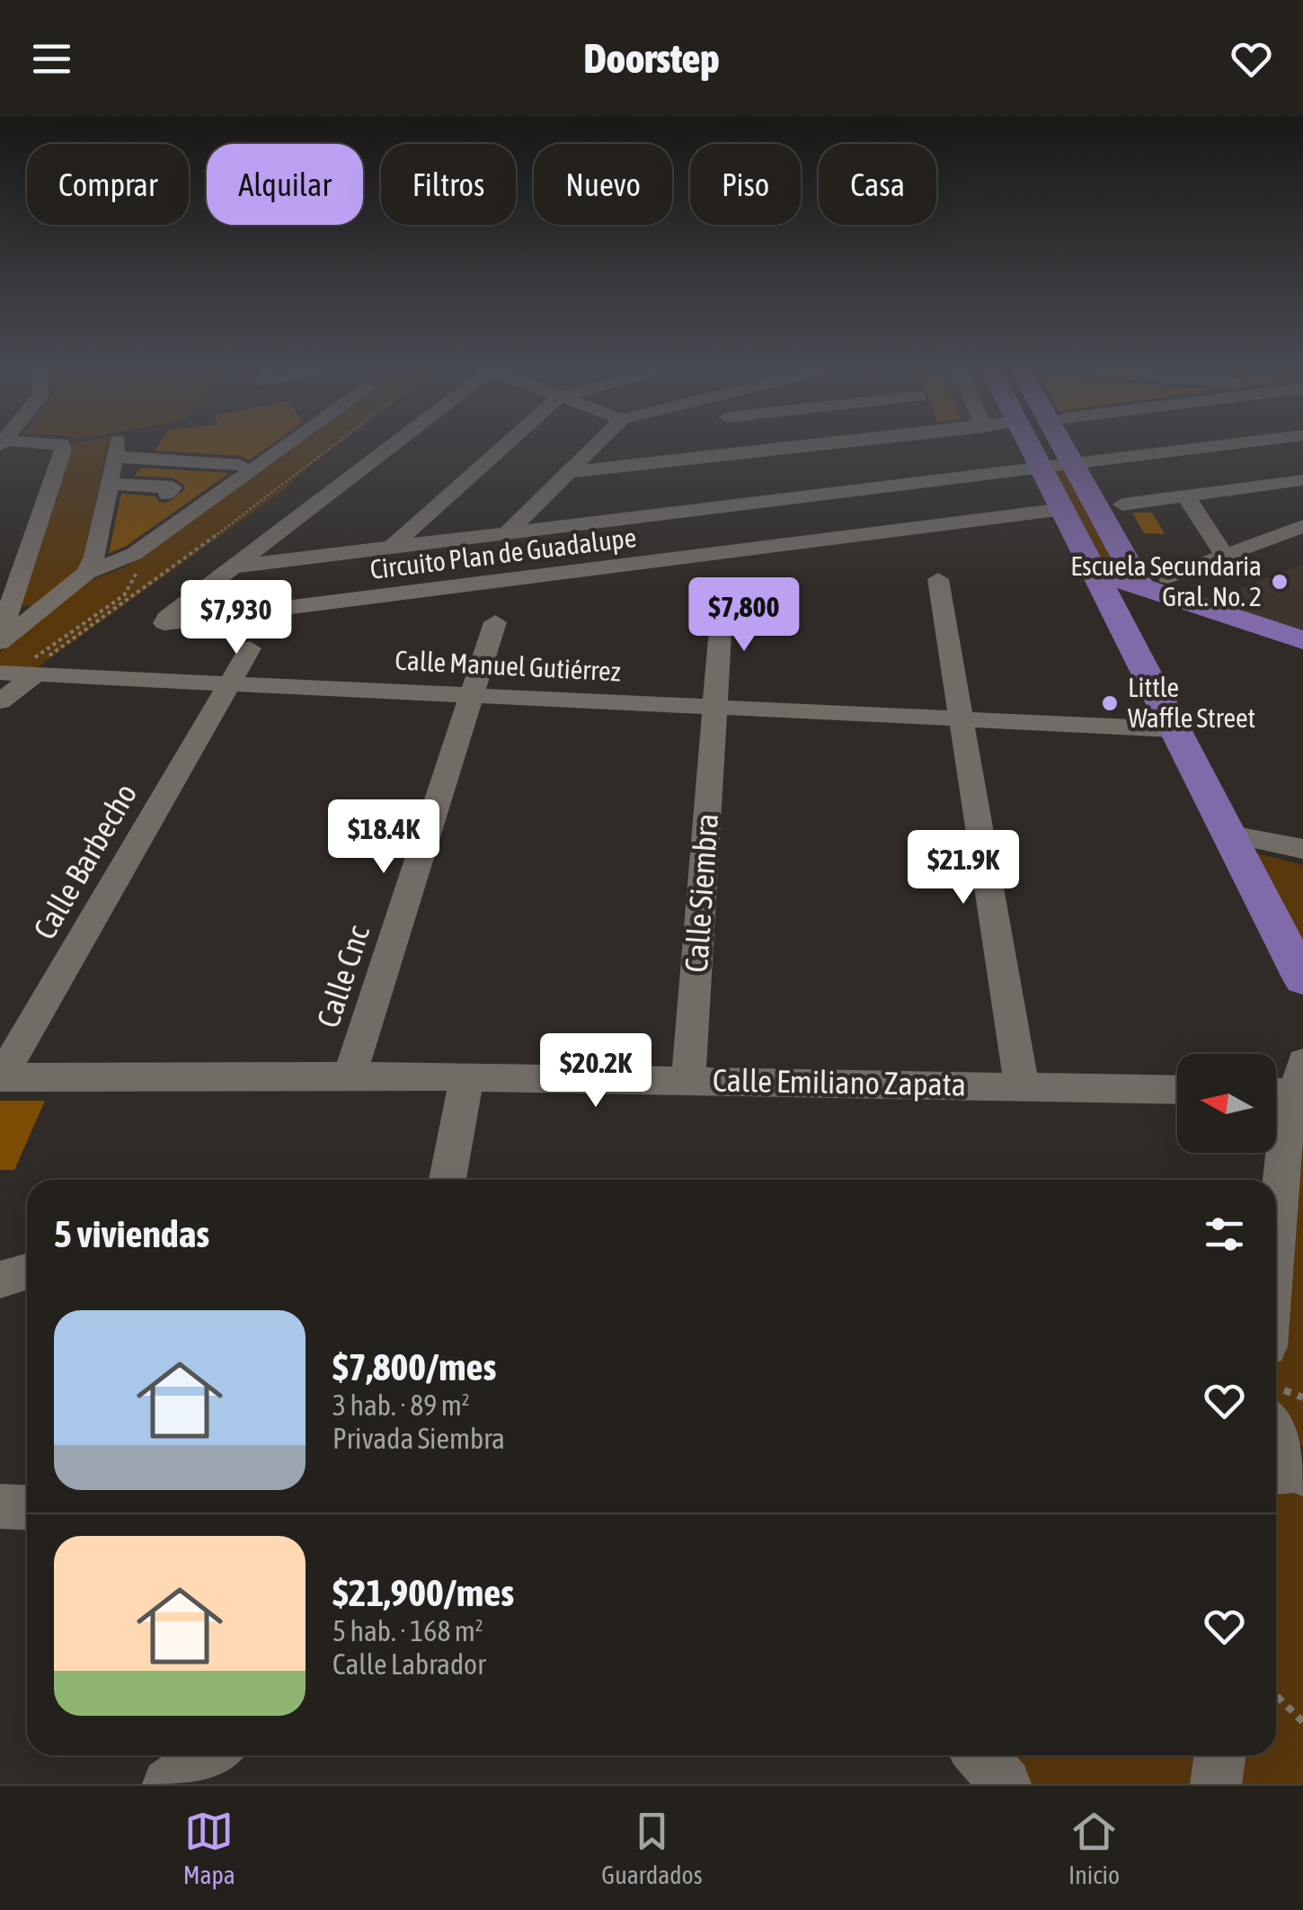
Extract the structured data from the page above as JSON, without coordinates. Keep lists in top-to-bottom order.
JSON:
{
  "streets": {
    "street": [
      "Circuito Plan de Guadalupe",
      "Calle Manuel Gutiérrez",
      "Calle Barbecho",
      "Calle Siembra",
      "Calle Cnc",
      "Calle Emiliano Zapata"
    ]
  },
  "crossings": [
    ["Calle Manuel Gutiérrez", "Calle Barbecho"],
    ["Calle Manuel Gutiérrez", "Calle Siembra"],
    ["Calle Manuel Gutiérrez", "Calle Cnc"],
    ["Calle Barbecho", "Calle Emiliano Zapata"],
    ["Calle Siembra", "Calle Emiliano Zapata"],
    ["Calle Cnc", "Calle Emiliano Zapata"]
  ],
  "places": ["Escuela Secundaria Gral. No. 2", "Little Waffle Street"],
  "north": "left",
  "page": {
    "header": "Doorstep",
    "chip": [
      "Comprar",
      "Alquilar",
      "Filtros",
      "Nuevo",
      "Piso",
      "Casa"
    ],
    "price": [
      "$7,800",
      "$7,930",
      "$18.4K",
      "$21.9K",
      "$20.2K"
    ],
    "heading": "5 viviendas",
    "list": [
      {
        "name": "$7,800/mes",
        "note": "3 hab. · 89 m² · Privada Siembra"
      },
      {
        "name": "$21,900/mes",
        "note": "5 hab. · 168 m² · Calle Labrador"
      }
    ],
    "tabs": ["Mapa", "Guardados", "Inicio"]
  }
}
